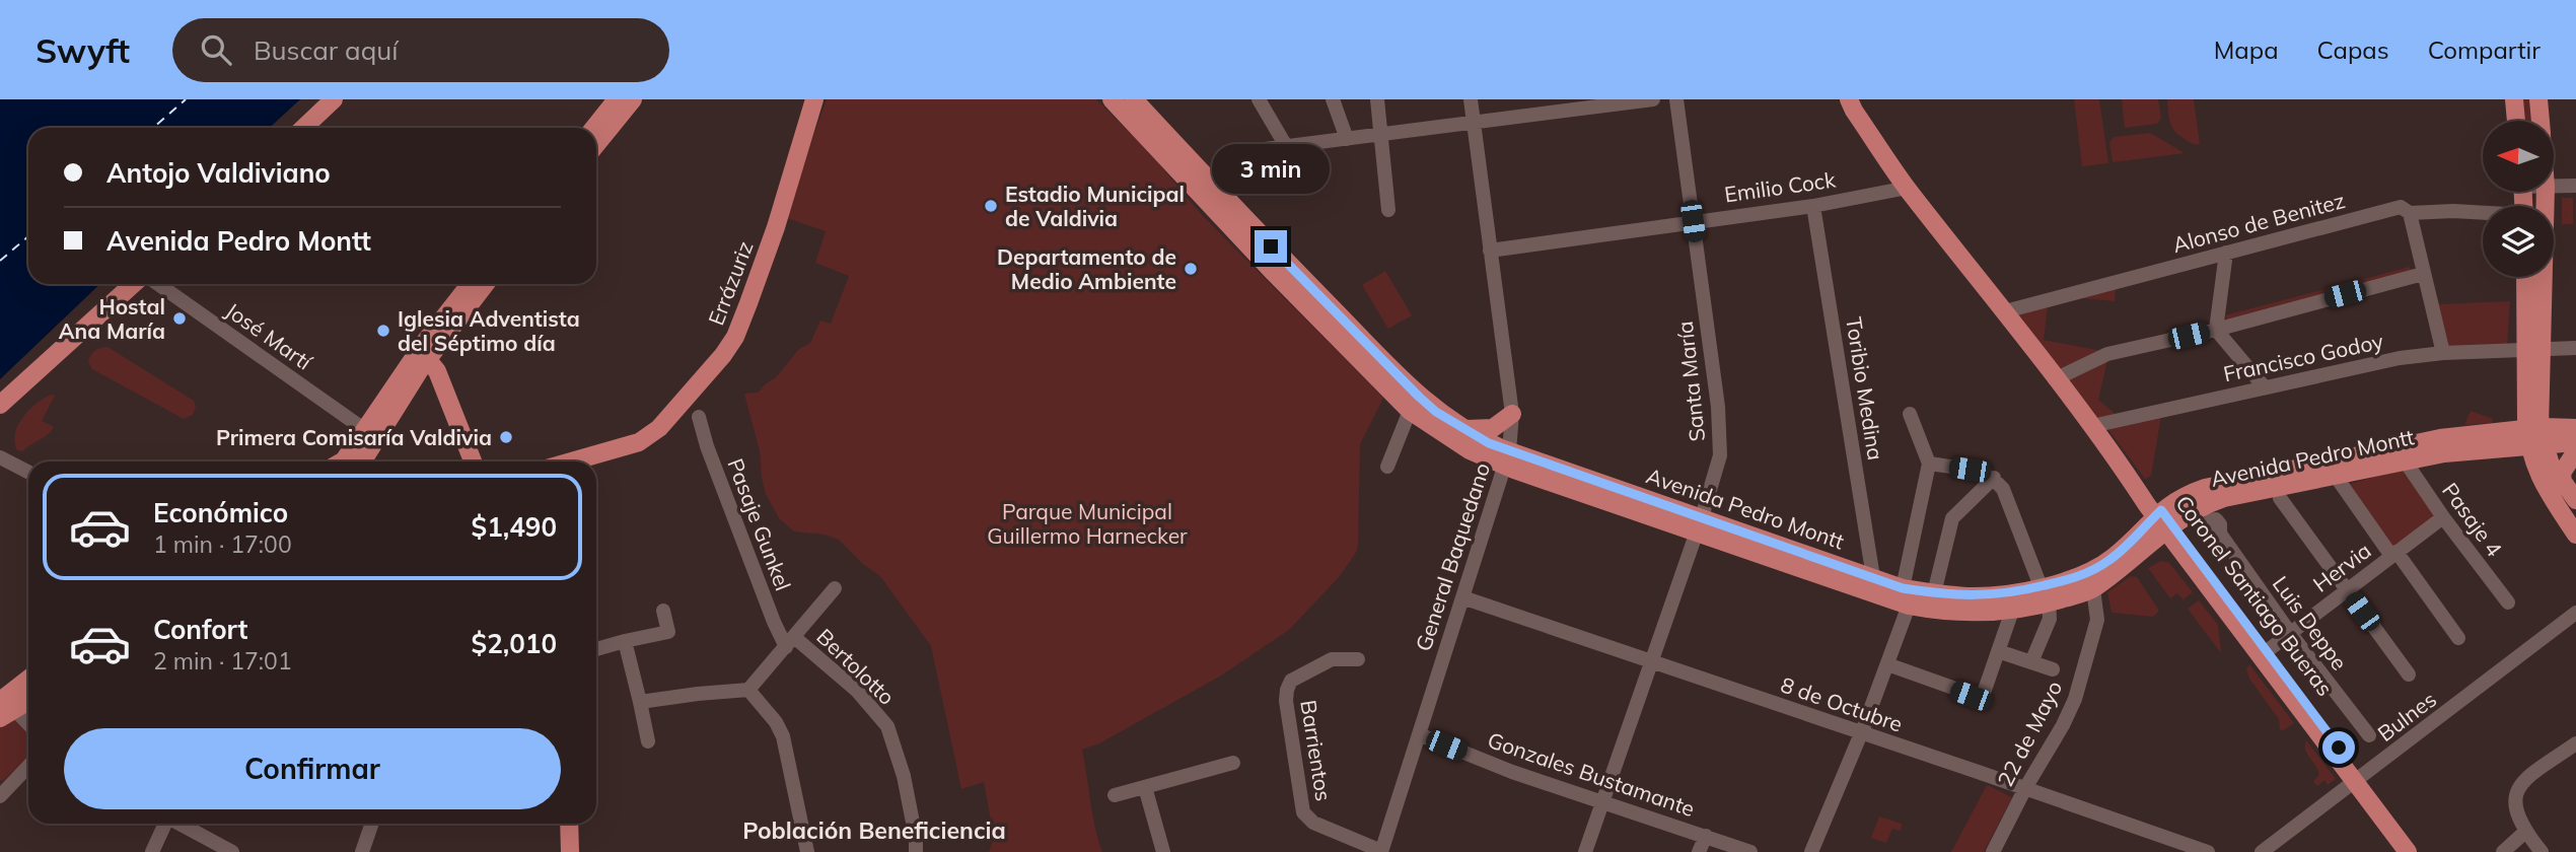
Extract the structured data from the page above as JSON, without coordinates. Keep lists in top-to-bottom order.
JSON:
{
  "streets": {
    "main road": ["Errázuriz", "Avenida Pedro Montt", "Coronel Santiago Bueras"],
    "street": [
      "Emilio Cock",
      "Alonso de Benitez",
      "José Martí",
      "Francisco Godoy",
      "Santa María",
      "Toribio Medina",
      "Pasaje 4",
      "Pasaje Gunkel",
      "General Baquedano",
      "Hervia",
      "Luis Deppe",
      "Bertolotto",
      "8 de Octubre",
      "Bulnes",
      "22 de Mayo",
      "Barrientos",
      "Gonzales Bustamante"
    ]
  },
  "crossings": [
    ["Emilio Cock", "Santa María"],
    ["Emilio Cock", "Toribio Medina"],
    ["Emilio Cock", "General Baquedano"],
    ["Emilio Cock", "Coronel Santiago Bueras"],
    ["Alonso de Benitez", "Coronel Santiago Bueras"],
    ["Francisco Godoy", "Coronel Santiago Bueras"],
    ["Santa María", "Avenida Pedro Montt"],
    ["Santa María", "8 de Octubre"],
    ["Santa María", "Gonzales Bustamante"],
    ["Toribio Medina", "Avenida Pedro Montt"],
    ["Avenida Pedro Montt", "Pasaje 4"],
    ["Avenida Pedro Montt", "General Baquedano"],
    ["Avenida Pedro Montt", "Coronel Santiago Bueras"],
    ["Avenida Pedro Montt", "22 de Mayo"],
    ["Pasaje 4", "Hervia"],
    ["Pasaje Gunkel", "Bertolotto"],
    ["General Baquedano", "8 de Octubre"],
    ["General Baquedano", "Barrientos"],
    ["General Baquedano", "Gonzales Bustamante"],
    ["Hervia", "Coronel Santiago Bueras"],
    ["Hervia", "Luis Deppe"],
    ["Coronel Santiago Bueras", "Bulnes"],
    ["8 de Octubre", "22 de Mayo"]
  ],
  "districts": ["Población Beneficiencia"],
  "parks": ["Parque Municipal Guillermo Harnecker"],
  "places": [
    "Estadio Municipal de Valdivia",
    "Departamento de Medio Ambiente",
    "Hostal Ana María",
    "Iglesia Adventista del Séptimo día",
    "Primera Comisaría Valdivia"
  ],
  "north": "left",
  "page": {
    "header": "Swyft",
    "search": "Buscar aquí",
    "nav": ["Mapa", "Capas", "Compartir"],
    "banner": ["Antojo Valdiviano", "Avenida Pedro Montt"],
    "bubble": "3 min",
    "list": [
      {
        "name": "Económico",
        "note": "1 min · 17:00",
        "value": "$1,490"
      },
      {
        "name": "Confort",
        "note": "2 min · 17:01",
        "value": "$2,010"
      }
    ],
    "buttons": "Confirmar"
  }
}
